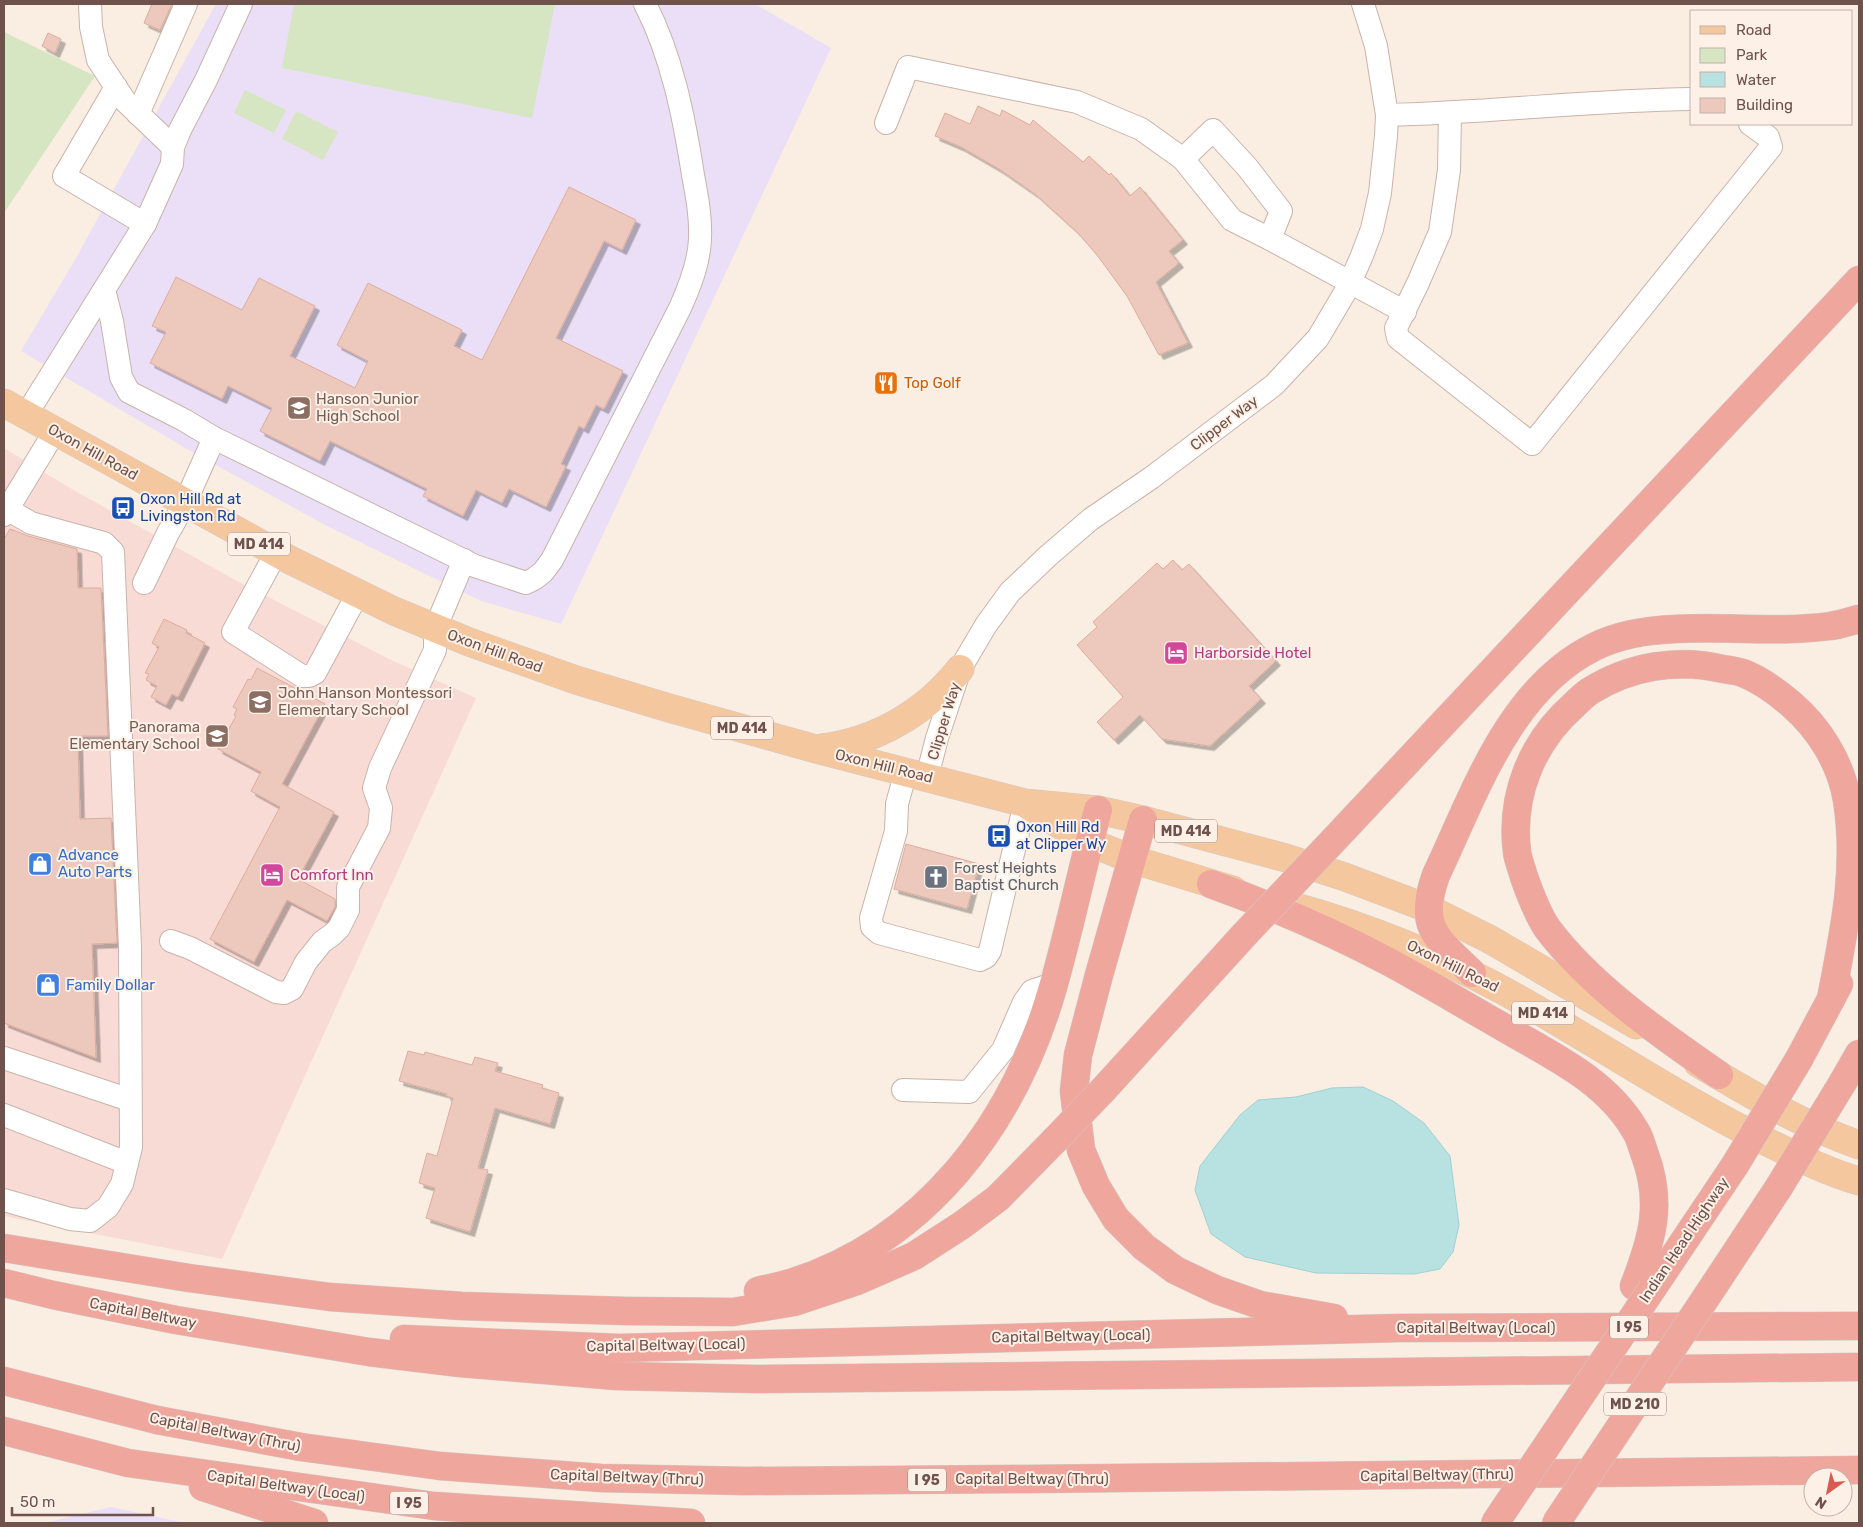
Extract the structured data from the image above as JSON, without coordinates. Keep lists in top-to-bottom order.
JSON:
{
  "streets": {
    "highway": [
      "Indian Head Highway",
      "Capital Beltway",
      "I 95",
      "Capital Beltway (Local)",
      "MD 210",
      "Capital Beltway (Thru)"
    ],
    "main road": ["Oxon Hill Road", "MD 414"],
    "street": ["Clipper Way"]
  },
  "crossings": [
    ["Clipper Way", "Oxon Hill Road"],
    ["Capital Beltway", "I 95"],
    ["Capital Beltway", "Capital Beltway (Local)"],
    ["I 95", "Capital Beltway (Local)"]
  ],
  "places": {
    "restaurant": ["Top Golf"],
    "school or university": ["Hanson Junior High School", "John Hanson Montessori Elementary School", "Panorama Elementary School"],
    "bus stop": ["Oxon Hill Rd at Livingston Rd", "Oxon Hill Rd at Clipper Wy"],
    "hotel": ["Harborside Hotel", "Comfort Inn"],
    "shop": ["Advance Auto Parts", "Family Dollar"],
    "church": ["Forest Heights Baptist Church"]
  },
  "legend": [
    "Road",
    "Park",
    "Water",
    "Building"
  ],
  "scale_bar": "50 m",
  "north": "bottom left"
}
